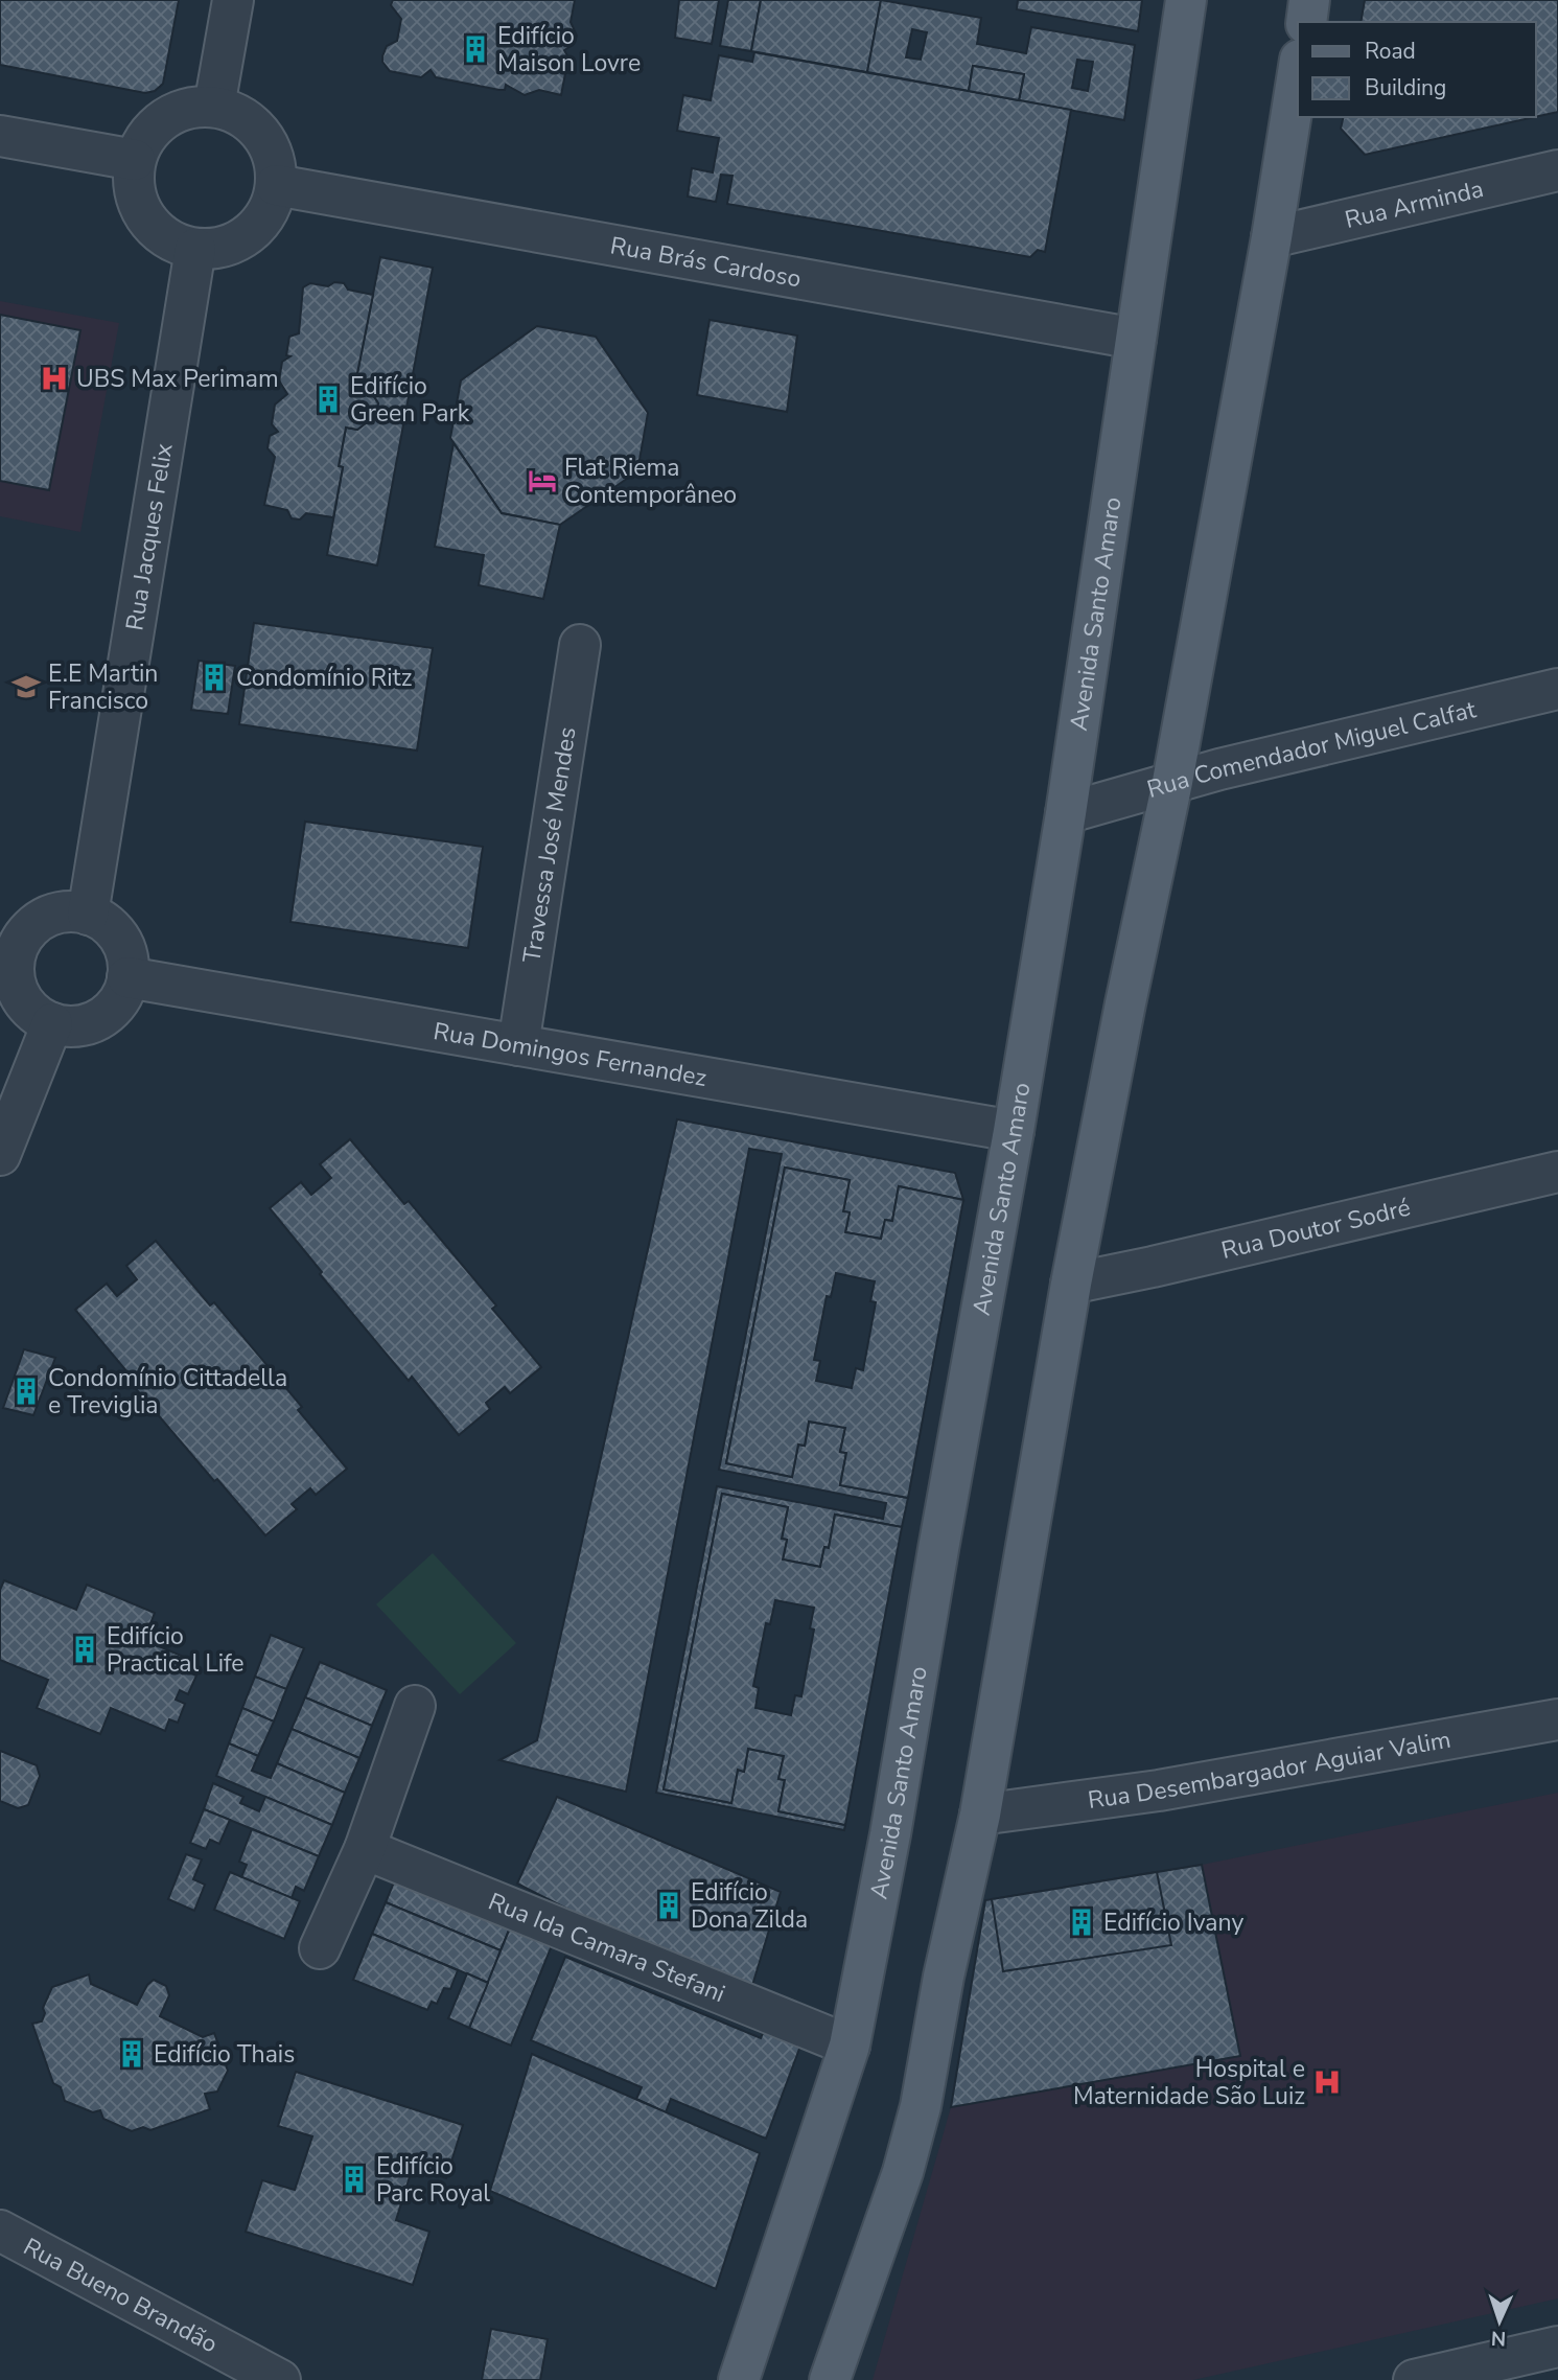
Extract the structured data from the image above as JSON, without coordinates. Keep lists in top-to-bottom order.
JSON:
{
  "streets": {
    "main road": ["Avenida Santo Amaro"],
    "street": [
      "Rua Arminda",
      "Rua Brás Cardoso",
      "Rua Jacques Felix",
      "Rua Comendador Miguel Calfat",
      "Travessa José Mendes",
      "Rua Domingos Fernandez",
      "Rua Doutor Sodré",
      "Rua Desembargador Aguiar Valim",
      "Rua Ida Camara Stefani",
      "Rua Bueno Brandão"
    ]
  },
  "crossings": [
    ["Rua Brás Cardoso", "Rua Jacques Felix"],
    ["Rua Brás Cardoso", "Avenida Santo Amaro"],
    ["Rua Jacques Felix", "Rua Domingos Fernandez"],
    ["Avenida Santo Amaro", "Rua Comendador Miguel Calfat"],
    ["Avenida Santo Amaro", "Rua Domingos Fernandez"],
    ["Avenida Santo Amaro", "Rua Ida Camara Stefani"],
    ["Travessa José Mendes", "Rua Domingos Fernandez"]
  ],
  "places": {
    "building": [
      "Edifício Maison Lovre",
      "Edifício Green Park",
      "Condomínio Ritz",
      "Condomínio Cittadella e Treviglia",
      "Edifício Practical Life",
      "Edifício Dona Zilda",
      "Edifício Ivany",
      "Edifício Thais",
      "Edifício Parc Royal"
    ],
    "hospital": ["UBS Max Perimam", "Hospital e Maternidade São Luiz"],
    "hotel": ["Flat Riema Contemporâneo"],
    "school or university": ["E.E Martin Francisco"]
  },
  "legend": ["Road", "Building"],
  "north": "bottom"
}
